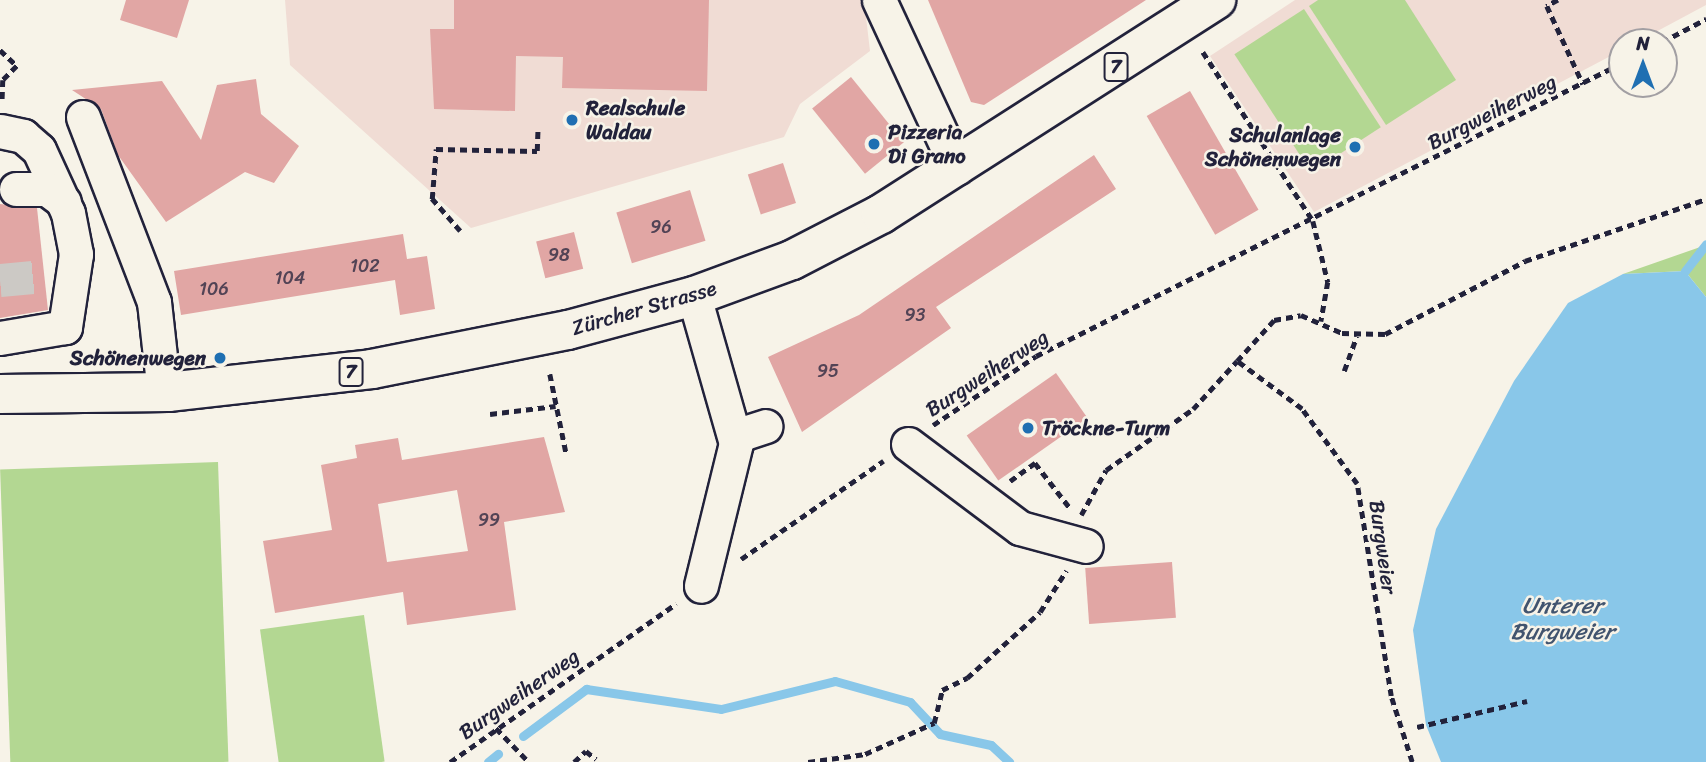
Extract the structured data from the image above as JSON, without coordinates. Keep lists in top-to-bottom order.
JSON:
{
  "streets": {
    "main road": ["7", "Zürcher Strasse"],
    "path": ["Burgweiherweg", "Burgweier"]
  },
  "water": ["Unterer Burgweier"],
  "places": [
    "Realschule Waldau",
    "Pizzeria Di Grano",
    "Schulanlage Schönenwegen",
    "Schönenwegen",
    "Tröckne-Turm"
  ],
  "house_numbers": [
    "96",
    "98",
    "102",
    "104",
    "106",
    "93",
    "95",
    "99"
  ],
  "north": "top"
}
